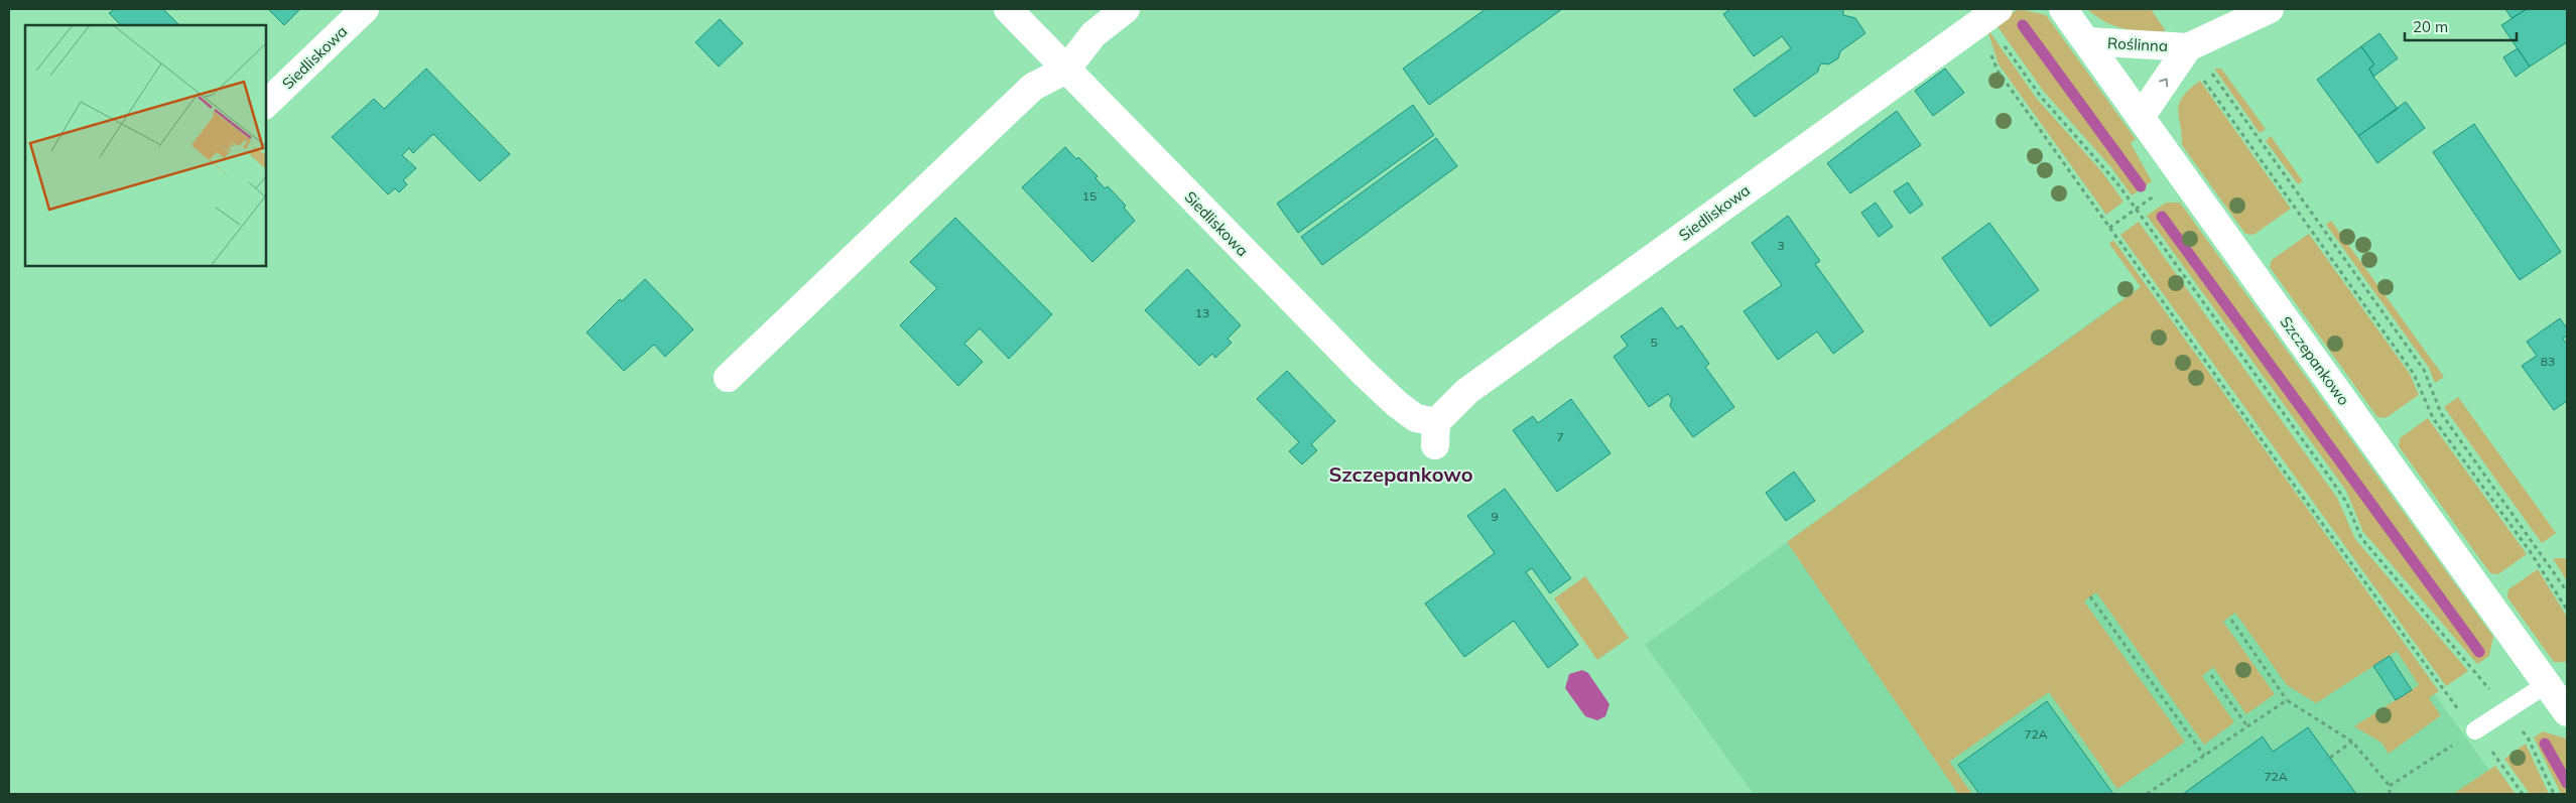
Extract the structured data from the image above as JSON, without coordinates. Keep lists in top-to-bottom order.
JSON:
{
  "streets": {
    "street": ["Roślinna", "Siedliskowa", "Szczepankowo"]
  },
  "crossings": [
    ["Roślinna", "Szczepankowo"]
  ],
  "districts": ["Szczepankowo"],
  "house_numbers": [
    "15",
    "3",
    "13",
    "5",
    "83",
    "7",
    "9",
    "72A",
    "72A"
  ],
  "scale_bar": "20 m"
}
